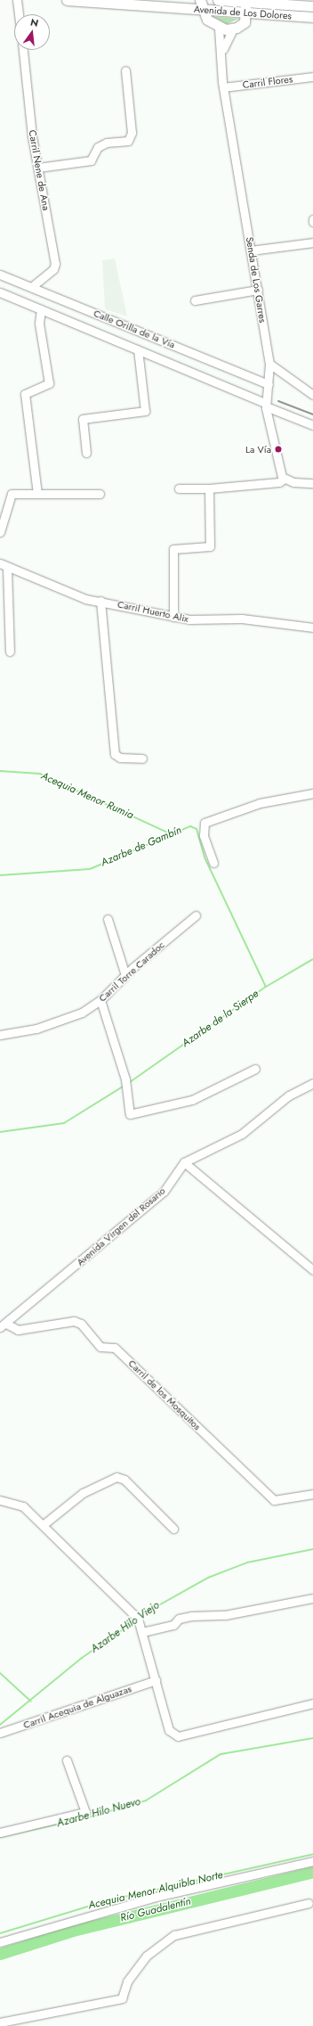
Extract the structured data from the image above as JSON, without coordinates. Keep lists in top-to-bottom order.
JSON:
{
  "streets": {
    "main road": ["Avenida de Los Dolores"],
    "street": [
      "Carril Flores",
      "Carril Nene de Ana",
      "Senda de Los Garres",
      "Calle Orilla de la Vía",
      "Carril Huerto Alix",
      "Carril Torre Caradoc",
      "Avenida Virgen del Rosario",
      "Carril de los Mosquitos",
      "Carril Acequia de Alguazas"
    ]
  },
  "crossings": [
    ["Carril Flores", "Senda de Los Garres"],
    ["Carril Nene de Ana", "Calle Orilla de la Vía"],
    ["Senda de Los Garres", "Calle Orilla de la Vía"],
    ["Avenida Virgen del Rosario", "Carril de los Mosquitos"]
  ],
  "water": [
    "Acequia Menor Rumia",
    "Azarbe de Gambín",
    "Azarbe de la Sierpe",
    "Azarbe Hilo Viejo",
    "Azarbe Hilo Nuevo",
    "Acequia Menor Alquibla Norte",
    "Río Guadalentín"
  ],
  "places": ["La Vía"],
  "north": "top"
}
